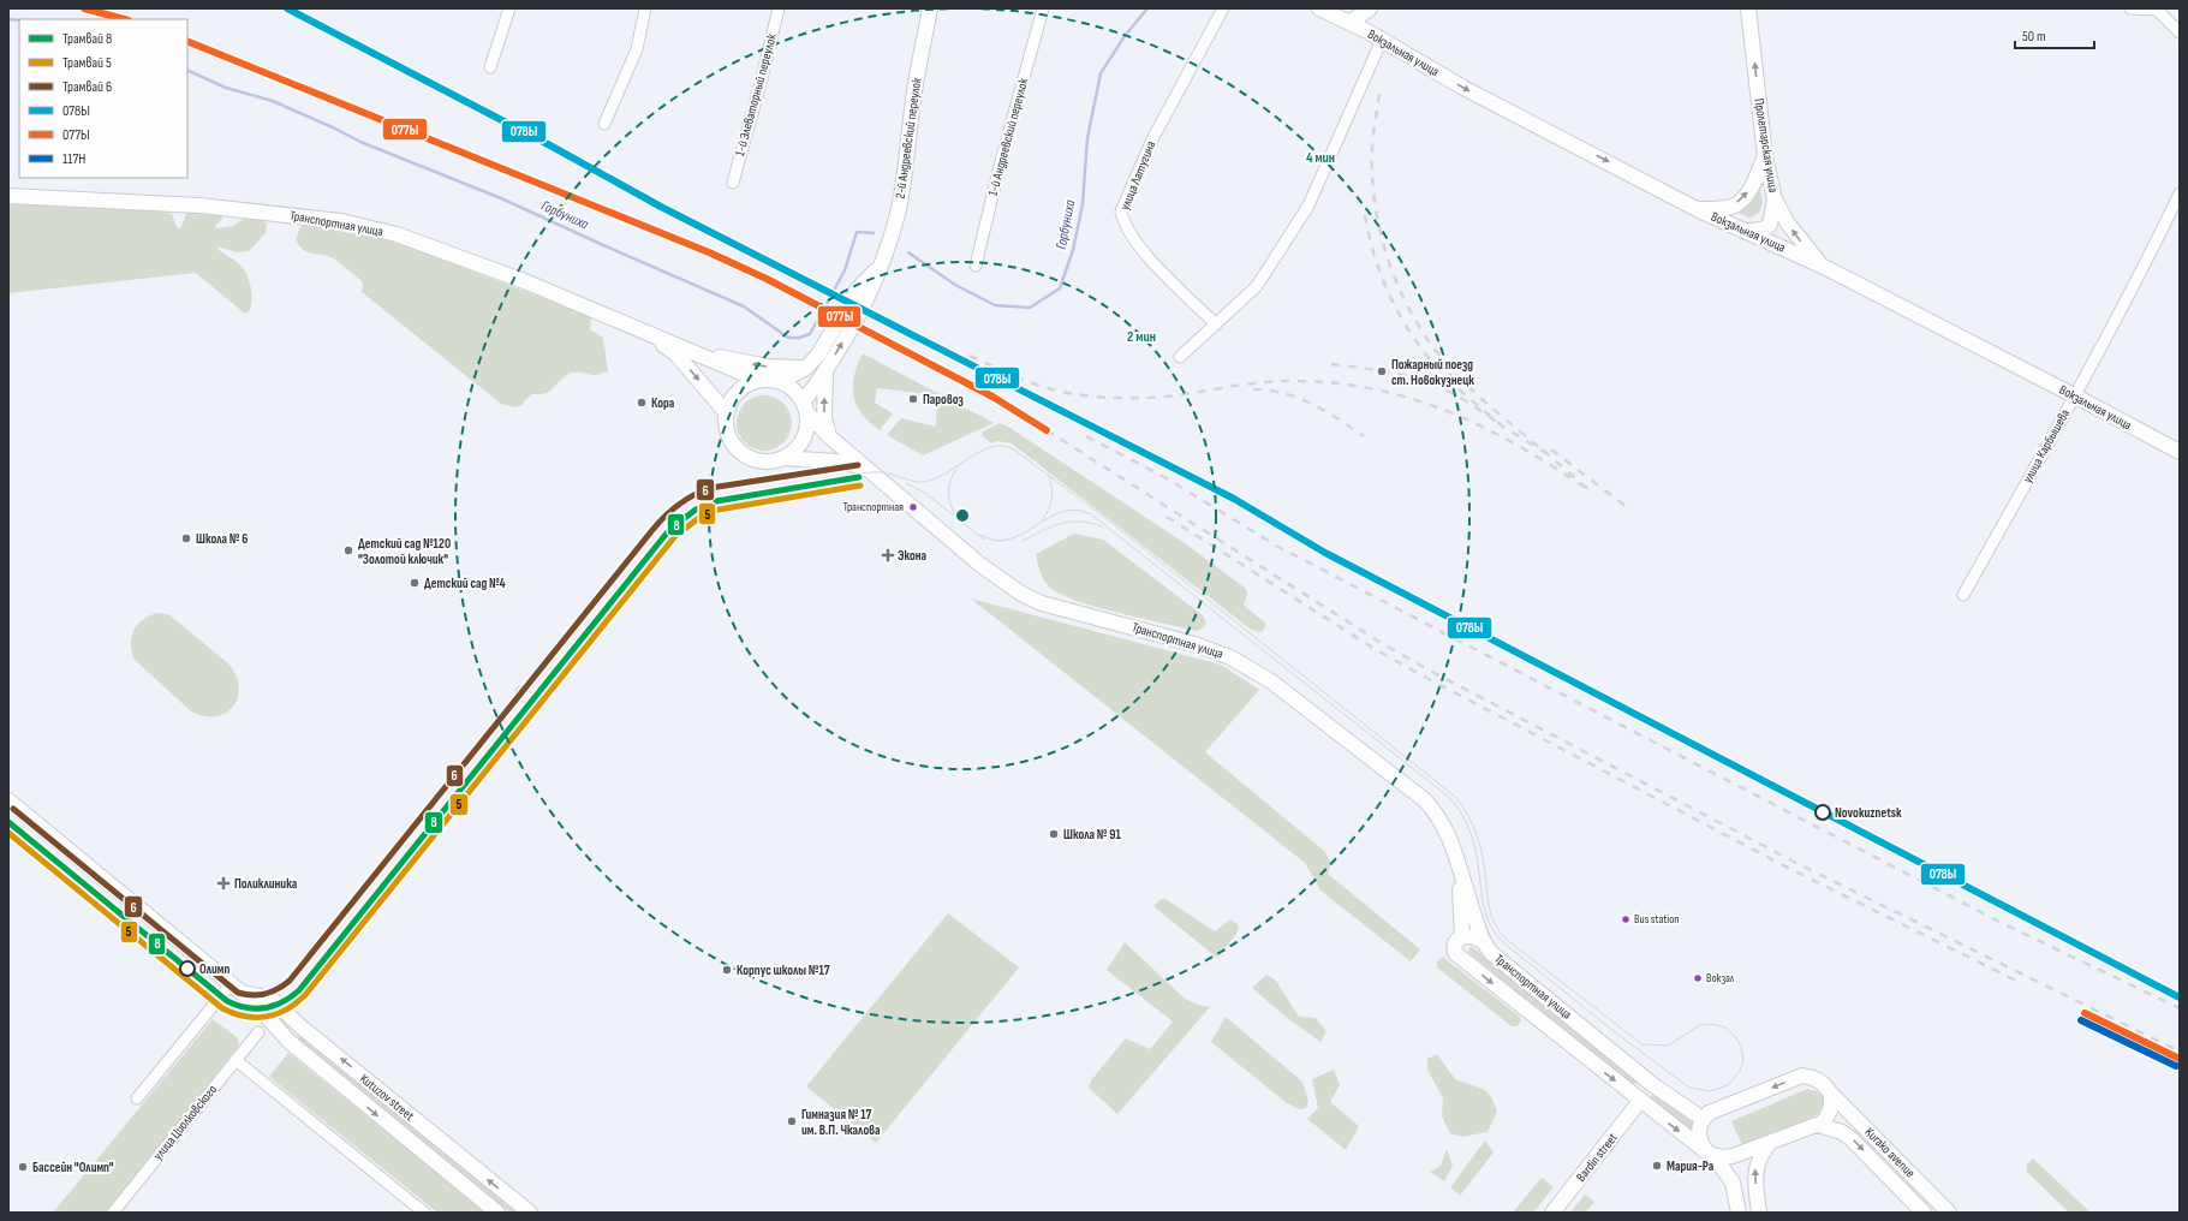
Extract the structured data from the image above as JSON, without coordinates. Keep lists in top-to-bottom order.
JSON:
{
  "streets": {
    "main road": [
      "Вокзальная улица",
      "2-й Андреевский переулок",
      "Пролетарская улица",
      "Транспортная улица",
      "Kutuzov street",
      "Kurako avenue",
      "Bardin street"
    ],
    "street": [
      "1-й Элеваторный переулок",
      "1-й Андреевский переулок",
      "улица Латугина",
      "улица Карбышева",
      "улица Циолковского"
    ]
  },
  "crossings": [
    ["Вокзальная улица", "Пролетарская улица"],
    ["Вокзальная улица", "улица Карбышева"],
    ["2-й Андреевский переулок", "Транспортная улица"],
    ["Транспортная улица", "Kurako avenue"],
    ["Транспортная улица", "Bardin street"]
  ],
  "one_way": ["Вокзальная улица", "Пролетарская улица"],
  "water": ["Горбуниха"],
  "places": {
    "other": [
      "Пожарный поезд ст. Новокузнецк",
      "Паровоз",
      "Кора",
      "Транспортная",
      "Школа № 6",
      "Детский сад №120 \"Золотой ключик\"",
      "Детский сад №4",
      "Novokuznetsk",
      "Школа № 91",
      "Bus station",
      "Олимп",
      "Корпус школы №17",
      "Вокзал",
      "Гимназия № 17 им. В.П. Чкалова",
      "Мария-Ра",
      "Бассейн \"Олимп\""
    ],
    "health": ["Экона", "Поликлиника"]
  },
  "lines": [
    "transit line 078Ы",
    "transit line 077Ы",
    "tram line 6",
    "tram line 8",
    "tram line 5",
    "transit line 117Н"
  ],
  "legend": [
    "Трамвай 8",
    "Трамвай 5",
    "Трамвай 6",
    "078Ы",
    "077Ы",
    "117Н"
  ],
  "scale_bar": "50 m",
  "rings": ["4 мин", "2 мин"]
}
